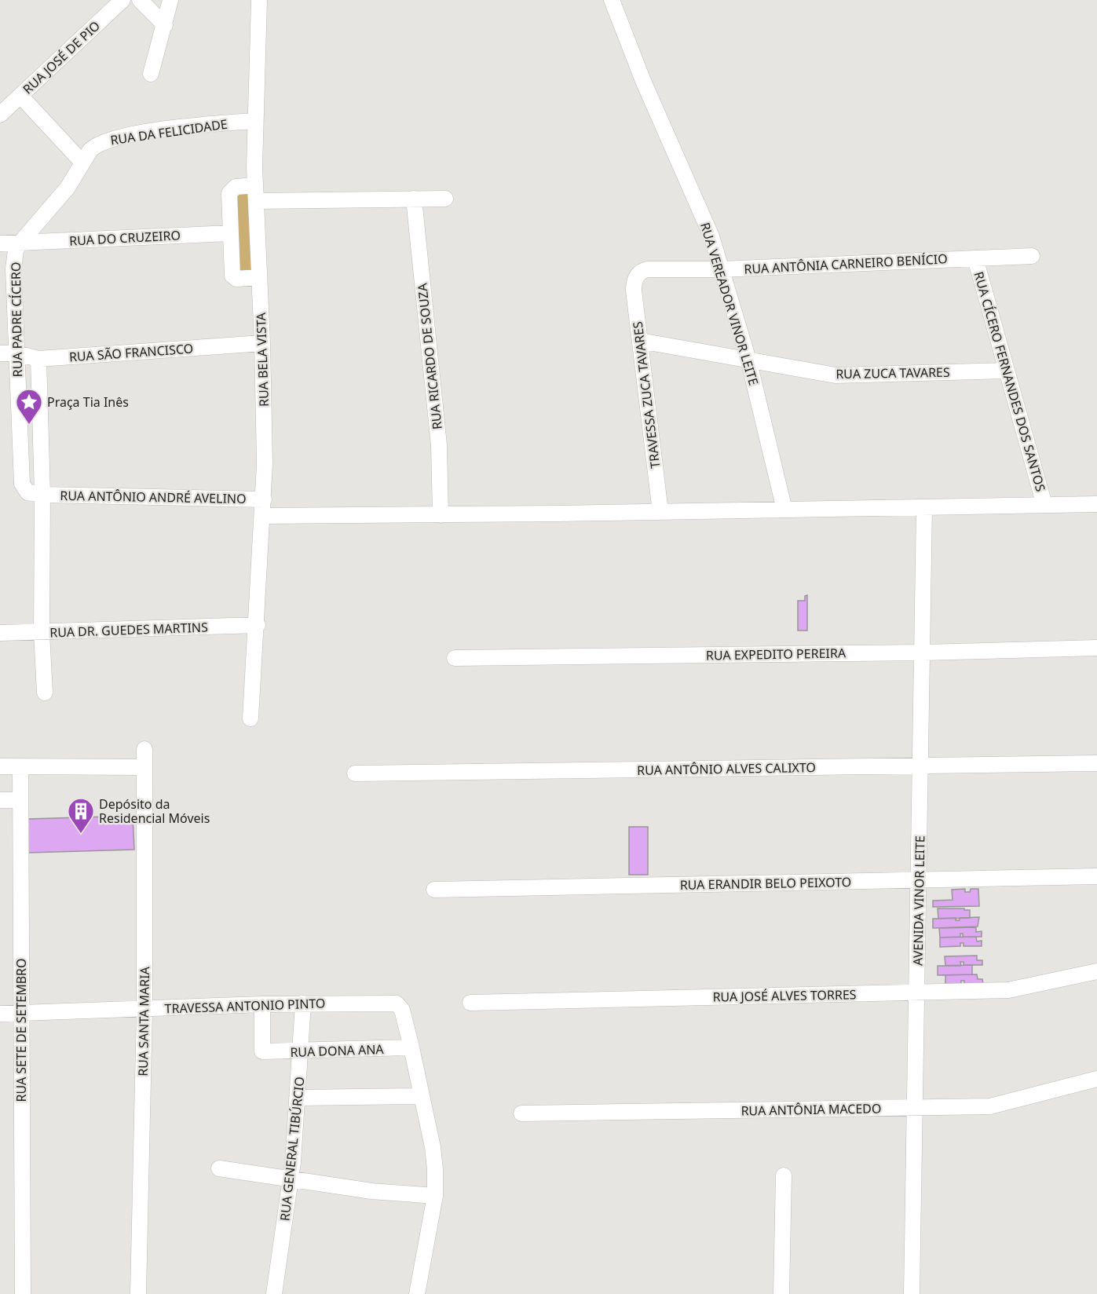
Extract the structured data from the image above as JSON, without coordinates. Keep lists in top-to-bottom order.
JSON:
{
  "streets": {
    "street": [
      "RUA JOSÉ DE PIO",
      "RUA DA FELICIDADE",
      "RUA DO CRUZEIRO",
      "RUA ANTÔNIA CARNEIRO BENÍCIO",
      "RUA VEREADOR VINOR LEITE",
      "RUA PADRE CÍCERO",
      "RUA SÃO FRANCISCO",
      "RUA RICARDO DE SOUZA",
      "RUA BELA VISTA",
      "RUA ZUCA TAVARES",
      "RUA CÍCERO FERNANDES DOS SANTOS",
      "TRAVESSA ZUCA TAVARES",
      "RUA ANTÔNIO ANDRÉ AVELINO",
      "RUA DR. GUEDES MARTINS",
      "RUA EXPEDITO PEREIRA",
      "RUA ANTÔNIO ALVES CALIXTO",
      "RUA ERANDIR BELO PEIXOTO",
      "AVENIDA VINOR LEITE",
      "RUA JOSÉ ALVES TORRES",
      "TRAVESSA ANTONIO PINTO",
      "RUA SANTA MARIA",
      "RUA SETE DE SETEMBRO",
      "RUA DONA ANA",
      "RUA ANTÔNIA MACEDO",
      "RUA GENERAL TIBÚRCIO"
    ]
  },
  "crossings": [
    ["RUA DA FELICIDADE", "RUA DO CRUZEIRO"],
    ["RUA DA FELICIDADE", "RUA PADRE CÍCERO"],
    ["RUA DA FELICIDADE", "RUA BELA VISTA"],
    ["RUA DO CRUZEIRO", "RUA PADRE CÍCERO"],
    ["RUA ANTÔNIA CARNEIRO BENÍCIO", "RUA VEREADOR VINOR LEITE"],
    ["RUA ANTÔNIA CARNEIRO BENÍCIO", "RUA CÍCERO FERNANDES DOS SANTOS"],
    ["RUA ANTÔNIA CARNEIRO BENÍCIO", "TRAVESSA ZUCA TAVARES"],
    ["RUA VEREADOR VINOR LEITE", "RUA ZUCA TAVARES"],
    ["RUA PADRE CÍCERO", "RUA SÃO FRANCISCO"],
    ["RUA PADRE CÍCERO", "RUA ANTÔNIO ANDRÉ AVELINO"],
    ["RUA PADRE CÍCERO", "RUA DR. GUEDES MARTINS"],
    ["RUA SÃO FRANCISCO", "RUA BELA VISTA"],
    ["RUA BELA VISTA", "RUA ANTÔNIO ANDRÉ AVELINO"],
    ["RUA BELA VISTA", "RUA DR. GUEDES MARTINS"],
    ["RUA ZUCA TAVARES", "RUA CÍCERO FERNANDES DOS SANTOS"],
    ["RUA ZUCA TAVARES", "TRAVESSA ZUCA TAVARES"],
    ["RUA EXPEDITO PEREIRA", "AVENIDA VINOR LEITE"],
    ["RUA ANTÔNIO ALVES CALIXTO", "AVENIDA VINOR LEITE"],
    ["RUA ERANDIR BELO PEIXOTO", "AVENIDA VINOR LEITE"],
    ["AVENIDA VINOR LEITE", "RUA JOSÉ ALVES TORRES"],
    ["AVENIDA VINOR LEITE", "RUA ANTÔNIA MACEDO"],
    ["TRAVESSA ANTONIO PINTO", "RUA SANTA MARIA"],
    ["TRAVESSA ANTONIO PINTO", "RUA SETE DE SETEMBRO"],
    ["TRAVESSA ANTONIO PINTO", "RUA DONA ANA"],
    ["TRAVESSA ANTONIO PINTO", "RUA GENERAL TIBÚRCIO"],
    ["RUA DONA ANA", "RUA GENERAL TIBÚRCIO"]
  ],
  "places": {
    "place": ["Praça Tia Inês"],
    "building": ["Depósito da Residencial Móveis"]
  }
}
